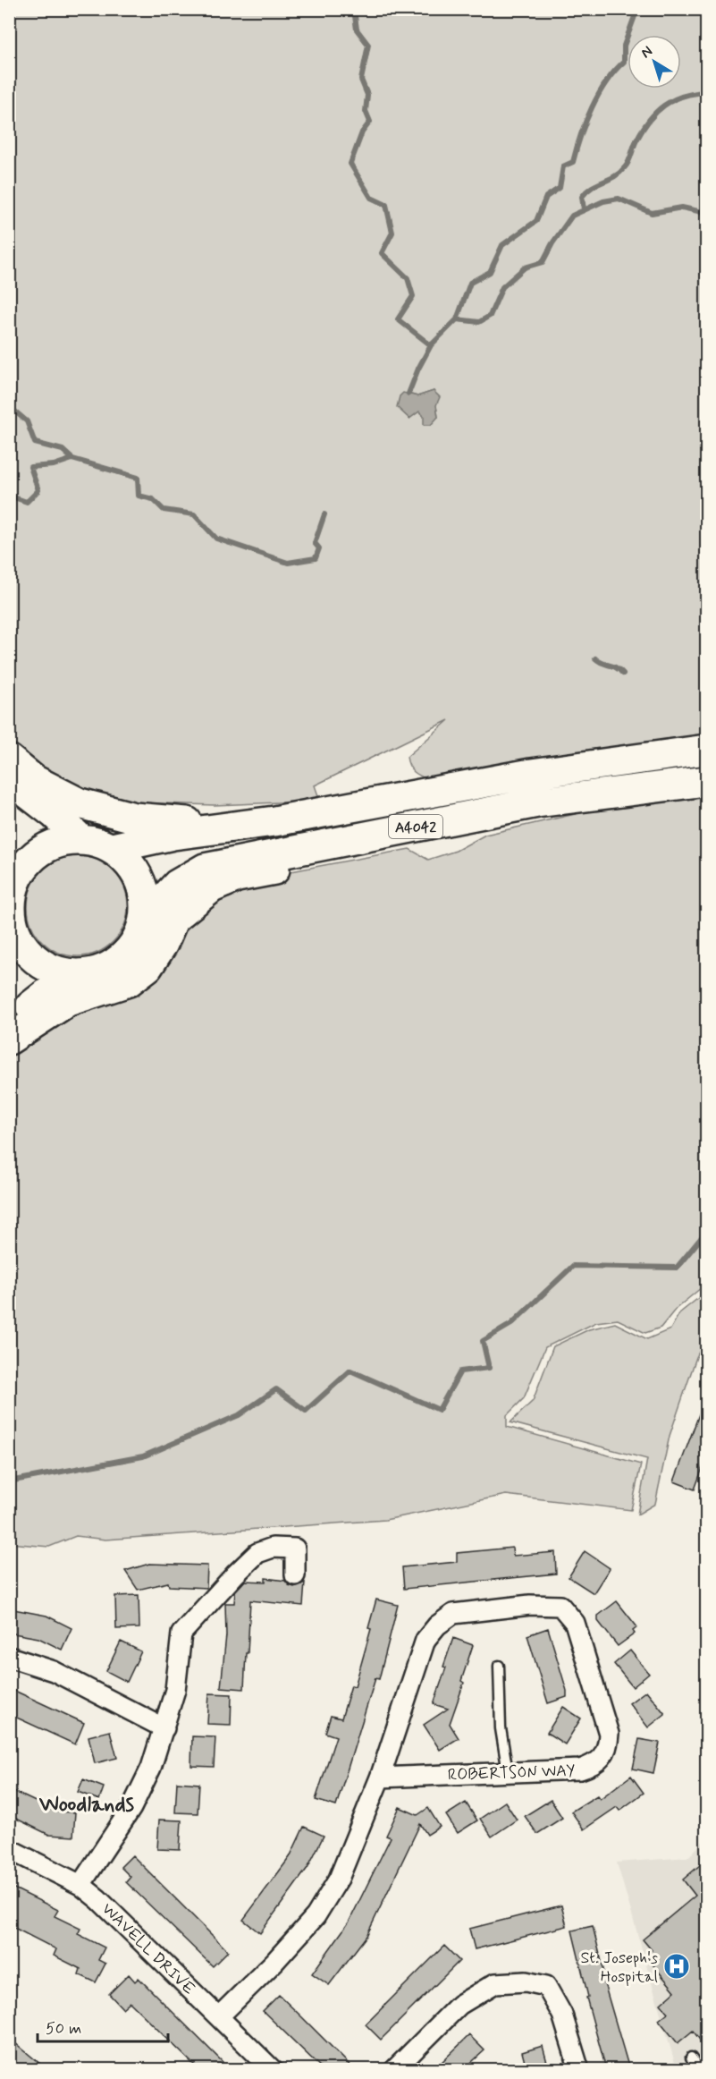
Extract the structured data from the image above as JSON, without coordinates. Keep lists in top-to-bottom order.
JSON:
{
  "streets": {
    "main road": ["A4042"],
    "street": ["ROBERTSON WAY", "WAVELL DRIVE"]
  },
  "crossings": [
    ["ROBERTSON WAY", "WAVELL DRIVE"]
  ],
  "districts": ["Woodlands"],
  "places": {
    "hospital": ["St. Joseph's Hospital"]
  },
  "scale_bar": "50 m",
  "north": "top left"
}
